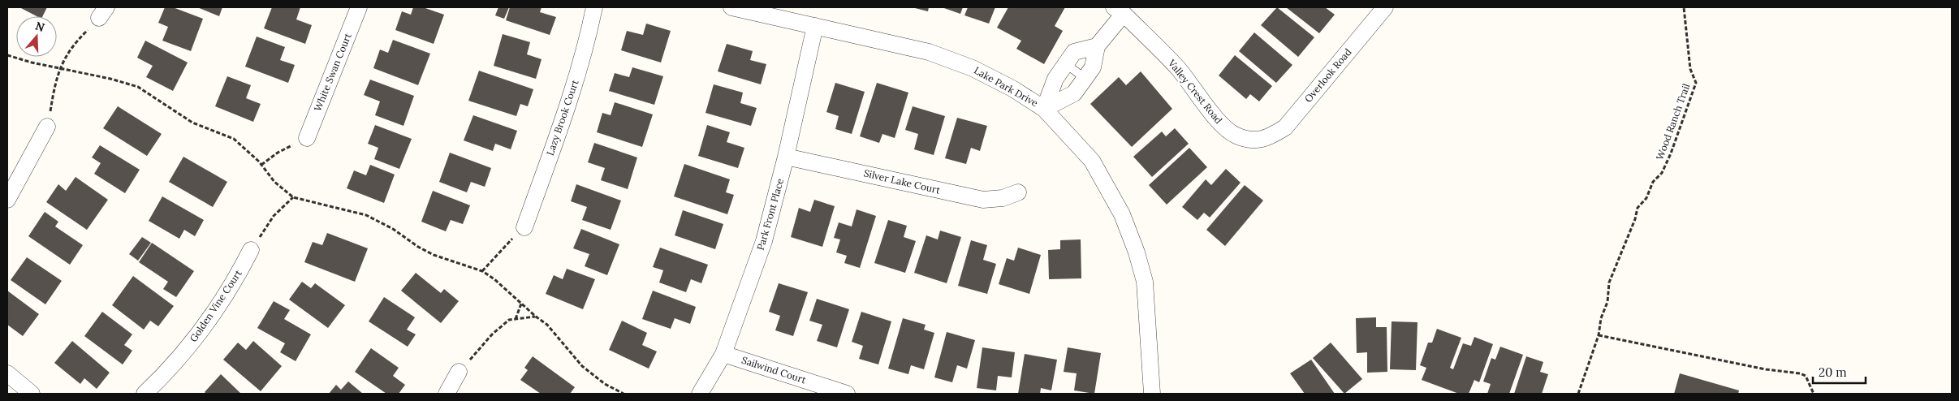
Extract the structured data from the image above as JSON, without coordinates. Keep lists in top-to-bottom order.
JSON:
{
  "streets": {
    "street": [
      "White Swan Court",
      "Overlook Road",
      "Lake Park Drive",
      "Valley Crest Road",
      "Lazy Brook Court",
      "Silver Lake Court",
      "Park Front Place",
      "Golden Vine Court",
      "Sailwind Court"
    ],
    "path": ["Wood Ranch Trail"]
  },
  "crossings": [
    ["Overlook Road", "Valley Crest Road"],
    ["Lake Park Drive", "Park Front Place"],
    ["Silver Lake Court", "Park Front Place"],
    ["Park Front Place", "Sailwind Court"]
  ],
  "scale_bar": "20 m",
  "north": "top"
}
